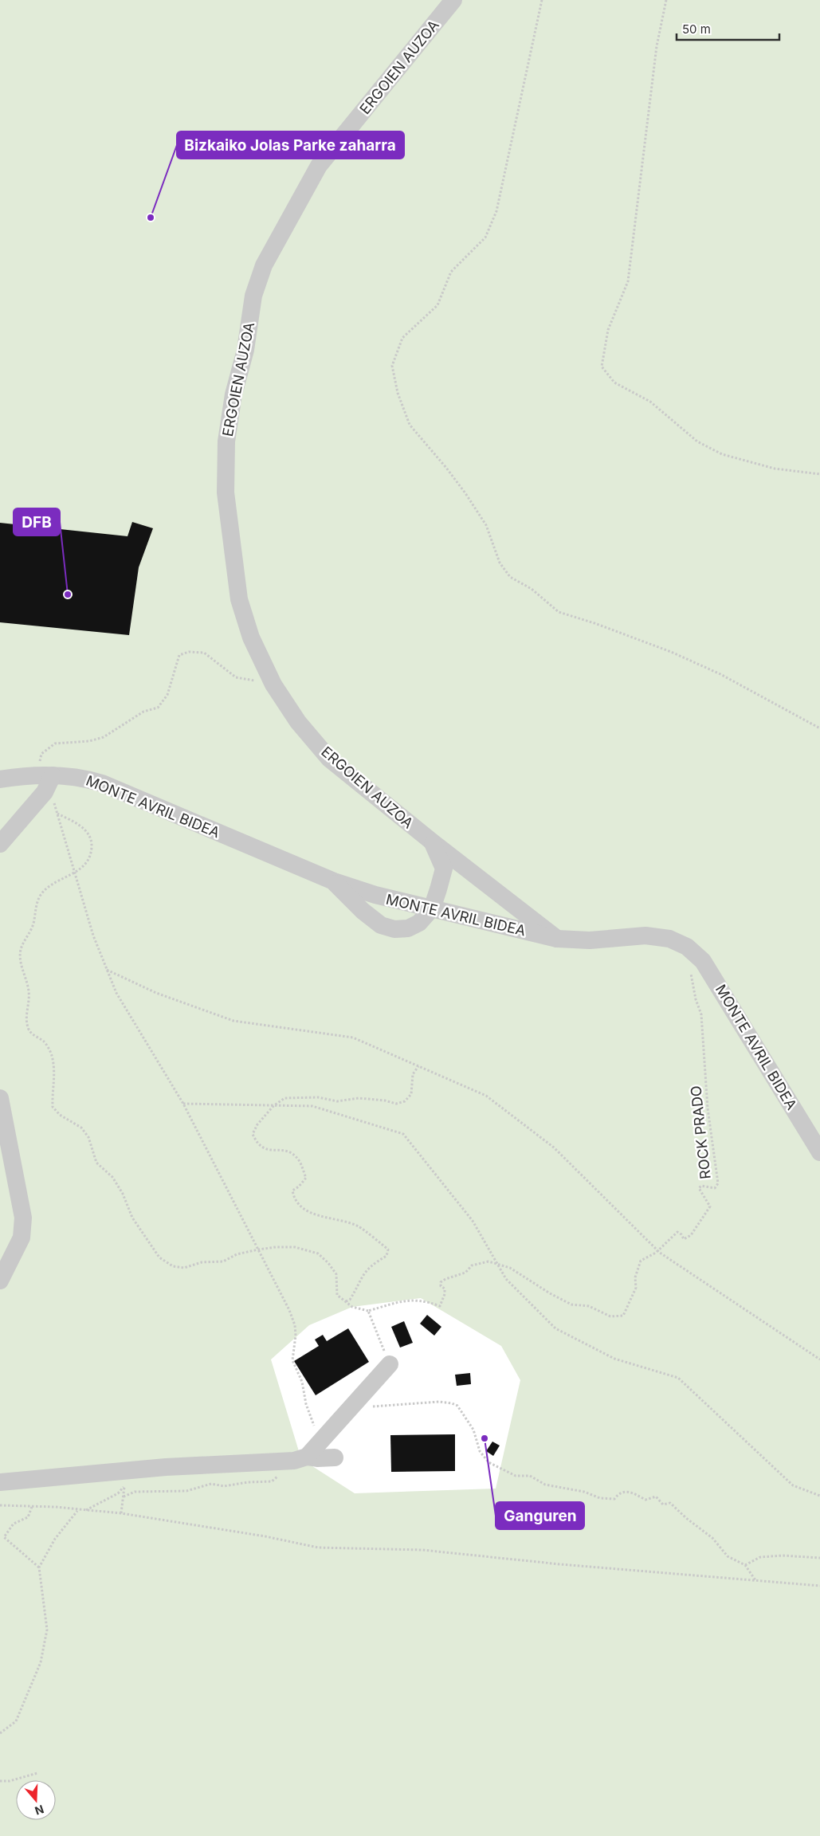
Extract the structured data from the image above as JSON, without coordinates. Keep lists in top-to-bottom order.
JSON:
{
  "streets": {
    "street": ["ERGOIEN AUZOA", "MONTE AVRIL BIDEA"],
    "path": ["ROCK PRADO"]
  },
  "crossings": [
    ["ERGOIEN AUZOA", "MONTE AVRIL BIDEA"]
  ],
  "places": ["Bizkaiko Jolas Parke zaharra", "DFB", "Ganguren"],
  "scale_bar": "50 m",
  "north": "bottom"
}
